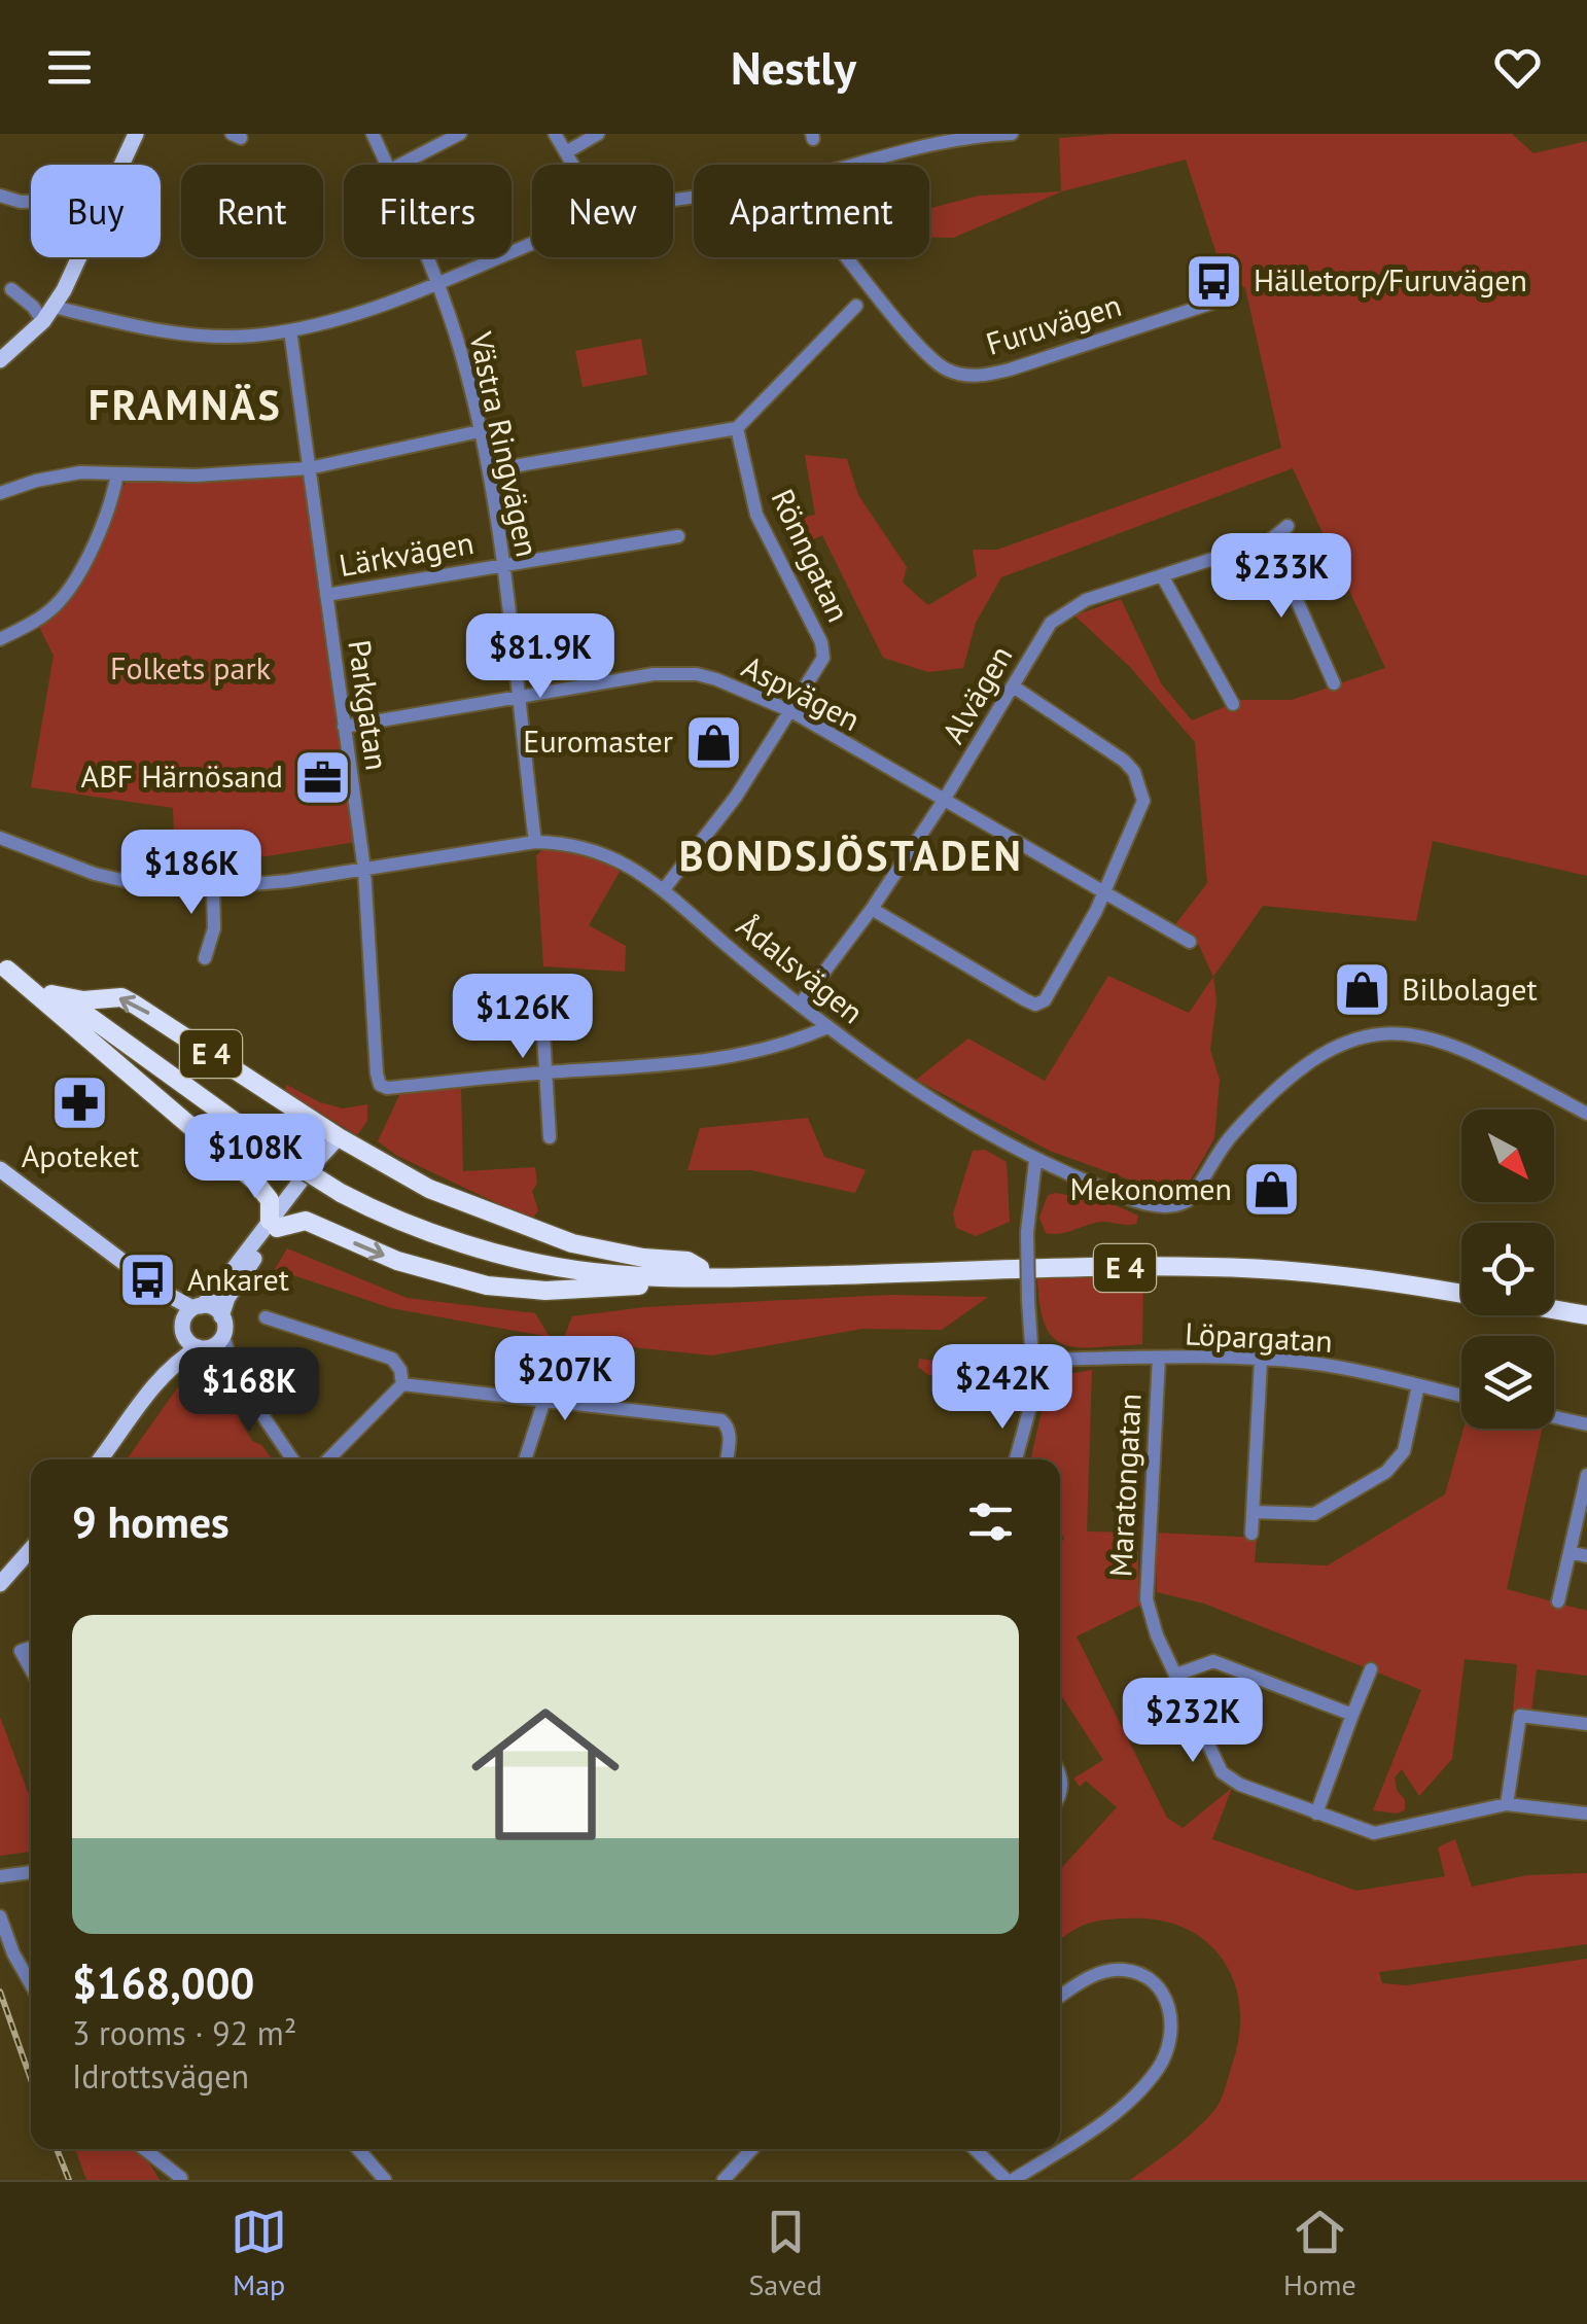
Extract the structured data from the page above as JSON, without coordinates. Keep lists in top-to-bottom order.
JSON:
{
  "streets": {
    "highway": ["E 4"],
    "street": [
      "Furuvägen",
      "Västra Ringvägen",
      "Lärkvägen",
      "Rönngatan",
      "Aspvägen",
      "Alvägen",
      "Parkgatan",
      "Ådalsvägen",
      "Löpargatan",
      "Maratongatan"
    ]
  },
  "crossings": [
    ["Västra Ringvägen", "Lärkvägen"],
    ["Västra Ringvägen", "Aspvägen"],
    ["Västra Ringvägen", "Ådalsvägen"],
    ["Lärkvägen", "Parkgatan"],
    ["Rönngatan", "Aspvägen"],
    ["Rönngatan", "Ådalsvägen"],
    ["Aspvägen", "Alvägen"],
    ["Aspvägen", "Parkgatan"],
    ["Alvägen", "Ådalsvägen"],
    ["Parkgatan", "Ådalsvägen"],
    ["Löpargatan", "Maratongatan"]
  ],
  "districts": ["FRAMNÄS", "BONDSJÖSTADEN"],
  "parks": ["Folkets park"],
  "places": {
    "bus stop": ["Hälletorp/Furuvägen", "Ankaret"],
    "shop": ["Euromaster", "Bilbolaget", "Mekonomen"],
    "office": ["ABF Härnösand"],
    "pharmacy": ["Apoteket"]
  },
  "north": "bottom right",
  "page": {
    "header": "Nestly",
    "chip": [
      "Buy",
      "Rent",
      "Filters",
      "New",
      "Apartment"
    ],
    "price": [
      "$233K",
      "$81.9K",
      "$186K",
      "$126K",
      "$108K",
      "$207K",
      "$242K",
      "$168K",
      "$232K"
    ],
    "heading": "9 homes",
    "list": [
      {
        "name": "$168,000",
        "note": "3 rooms · 92 m² · Idrottsvägen"
      }
    ],
    "tabs": ["Map", "Saved", "Home"]
  }
}
